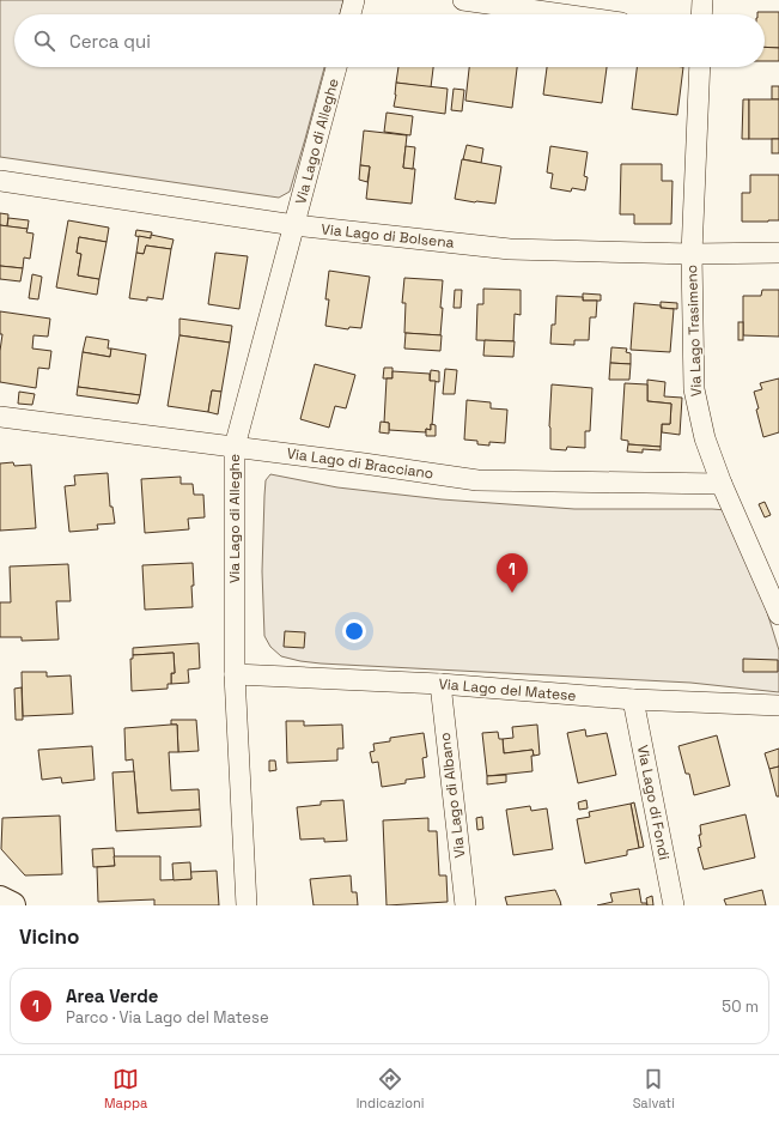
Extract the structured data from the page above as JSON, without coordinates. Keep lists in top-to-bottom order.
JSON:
{
  "streets": {
    "street": [
      "Via Lago di Alleghe",
      "Via Lago di Bolsena",
      "Via Lago Trasimeno",
      "Via Lago di Bracciano",
      "Via Lago del Matese",
      "Via Lago di Albano",
      "Via Lago di Fondi"
    ]
  },
  "crossings": [
    ["Via Lago di Alleghe", "Via Lago di Bolsena"],
    ["Via Lago di Alleghe", "Via Lago di Bracciano"],
    ["Via Lago di Alleghe", "Via Lago del Matese"],
    ["Via Lago di Bolsena", "Via Lago Trasimeno"],
    ["Via Lago Trasimeno", "Via Lago di Bracciano"],
    ["Via Lago del Matese", "Via Lago di Albano"],
    ["Via Lago del Matese", "Via Lago di Fondi"]
  ],
  "page": {
    "search": "Cerca qui",
    "pins": "1",
    "heading": "Vicino",
    "list": [
      {
        "mark": "1",
        "name": "Area Verde",
        "note": "Parco · Via Lago del Matese",
        "value": "50 m"
      }
    ],
    "nav": ["Mappa", "Indicazioni", "Salvati"]
  }
}
